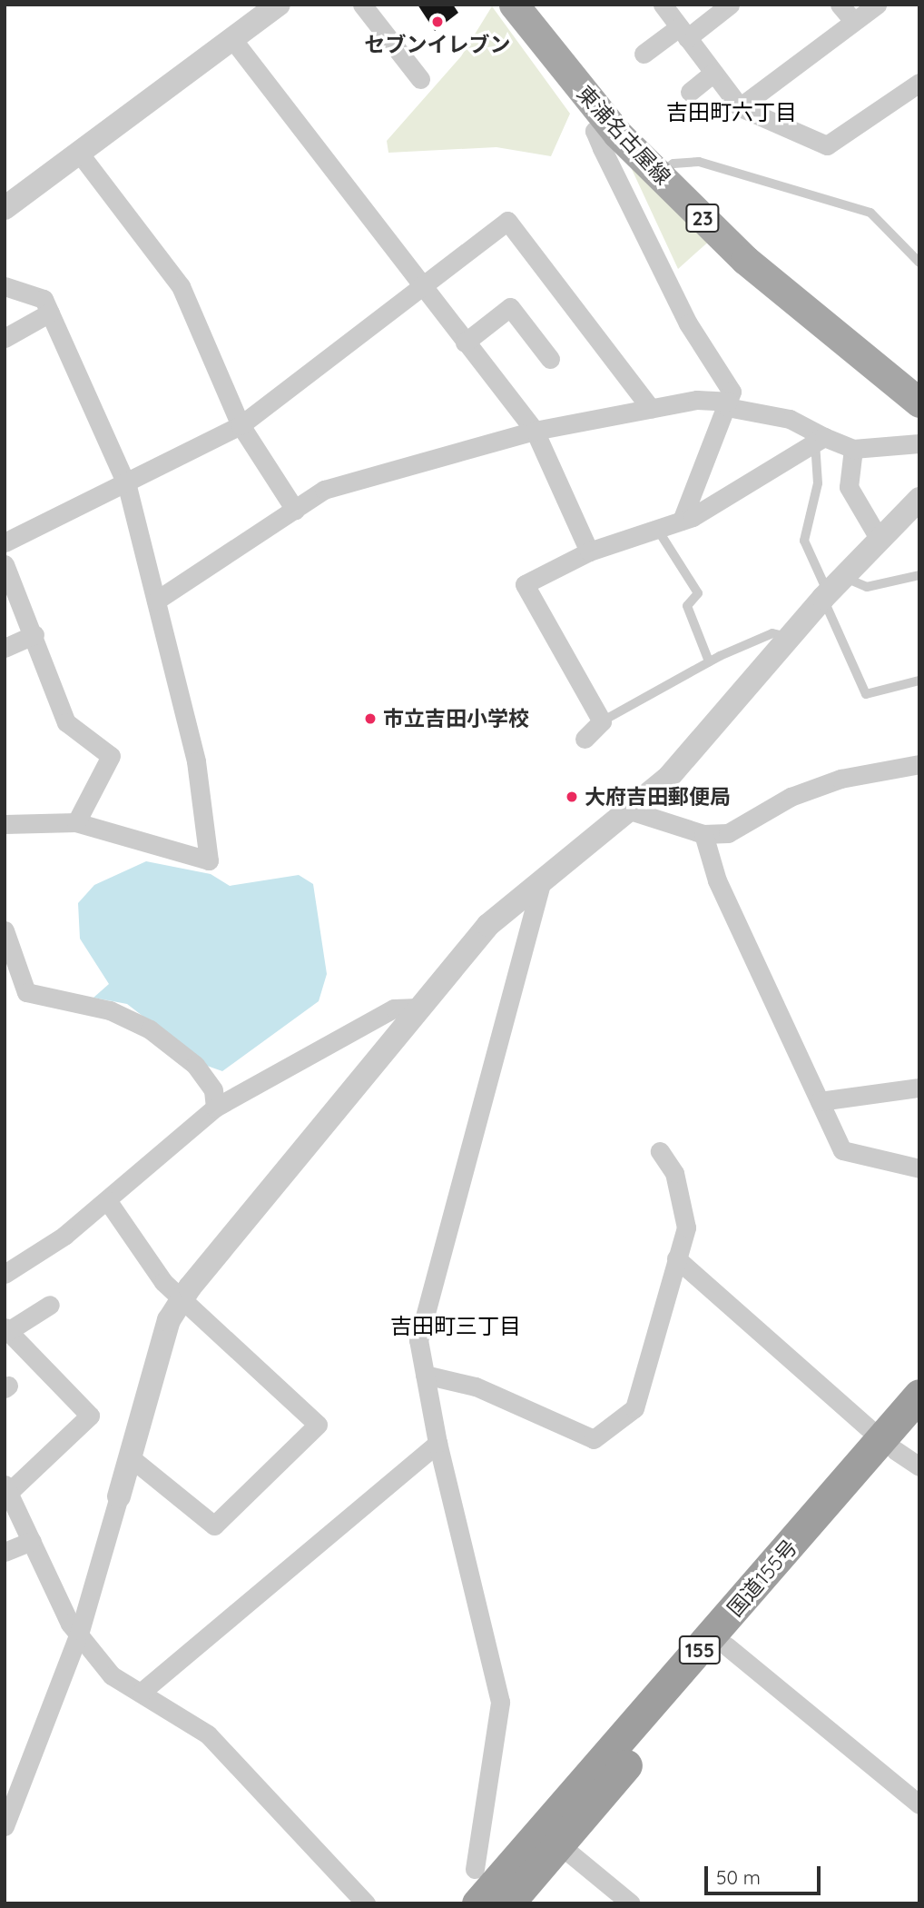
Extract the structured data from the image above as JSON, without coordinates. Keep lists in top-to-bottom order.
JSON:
{
  "streets": {
    "highway": ["国道155号", "155"],
    "main road": ["東浦名古屋線", "23"]
  },
  "districts": ["吉田町六丁目", "吉田町三丁目"],
  "places": ["セブンイレブン", "市立吉田小学校", "大府吉田郵便局"],
  "scale_bar": "50 m"
}
